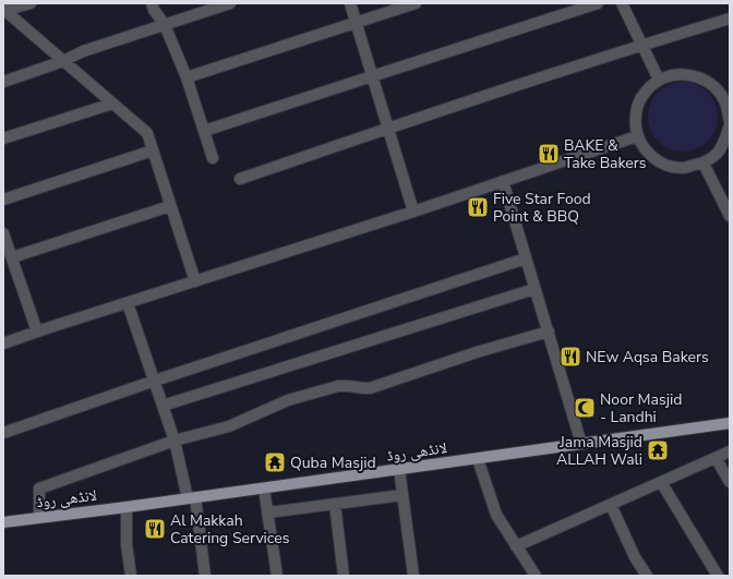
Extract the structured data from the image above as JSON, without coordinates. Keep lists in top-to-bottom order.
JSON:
{
  "streets": {
    "main road": ["لانڈھی روڈ"]
  },
  "places": {
    "restaurant": [
      "BAKE & Take Bakers",
      "Five Star Food Point & BBQ",
      "NEw Aqsa Bakers",
      "Al Makkah Catering Services"
    ],
    "mosque": ["Noor Masjid - Landhi"],
    "temple": ["Jama Masjid ALLAH Wali", "Quba Masjid"]
  }
}
